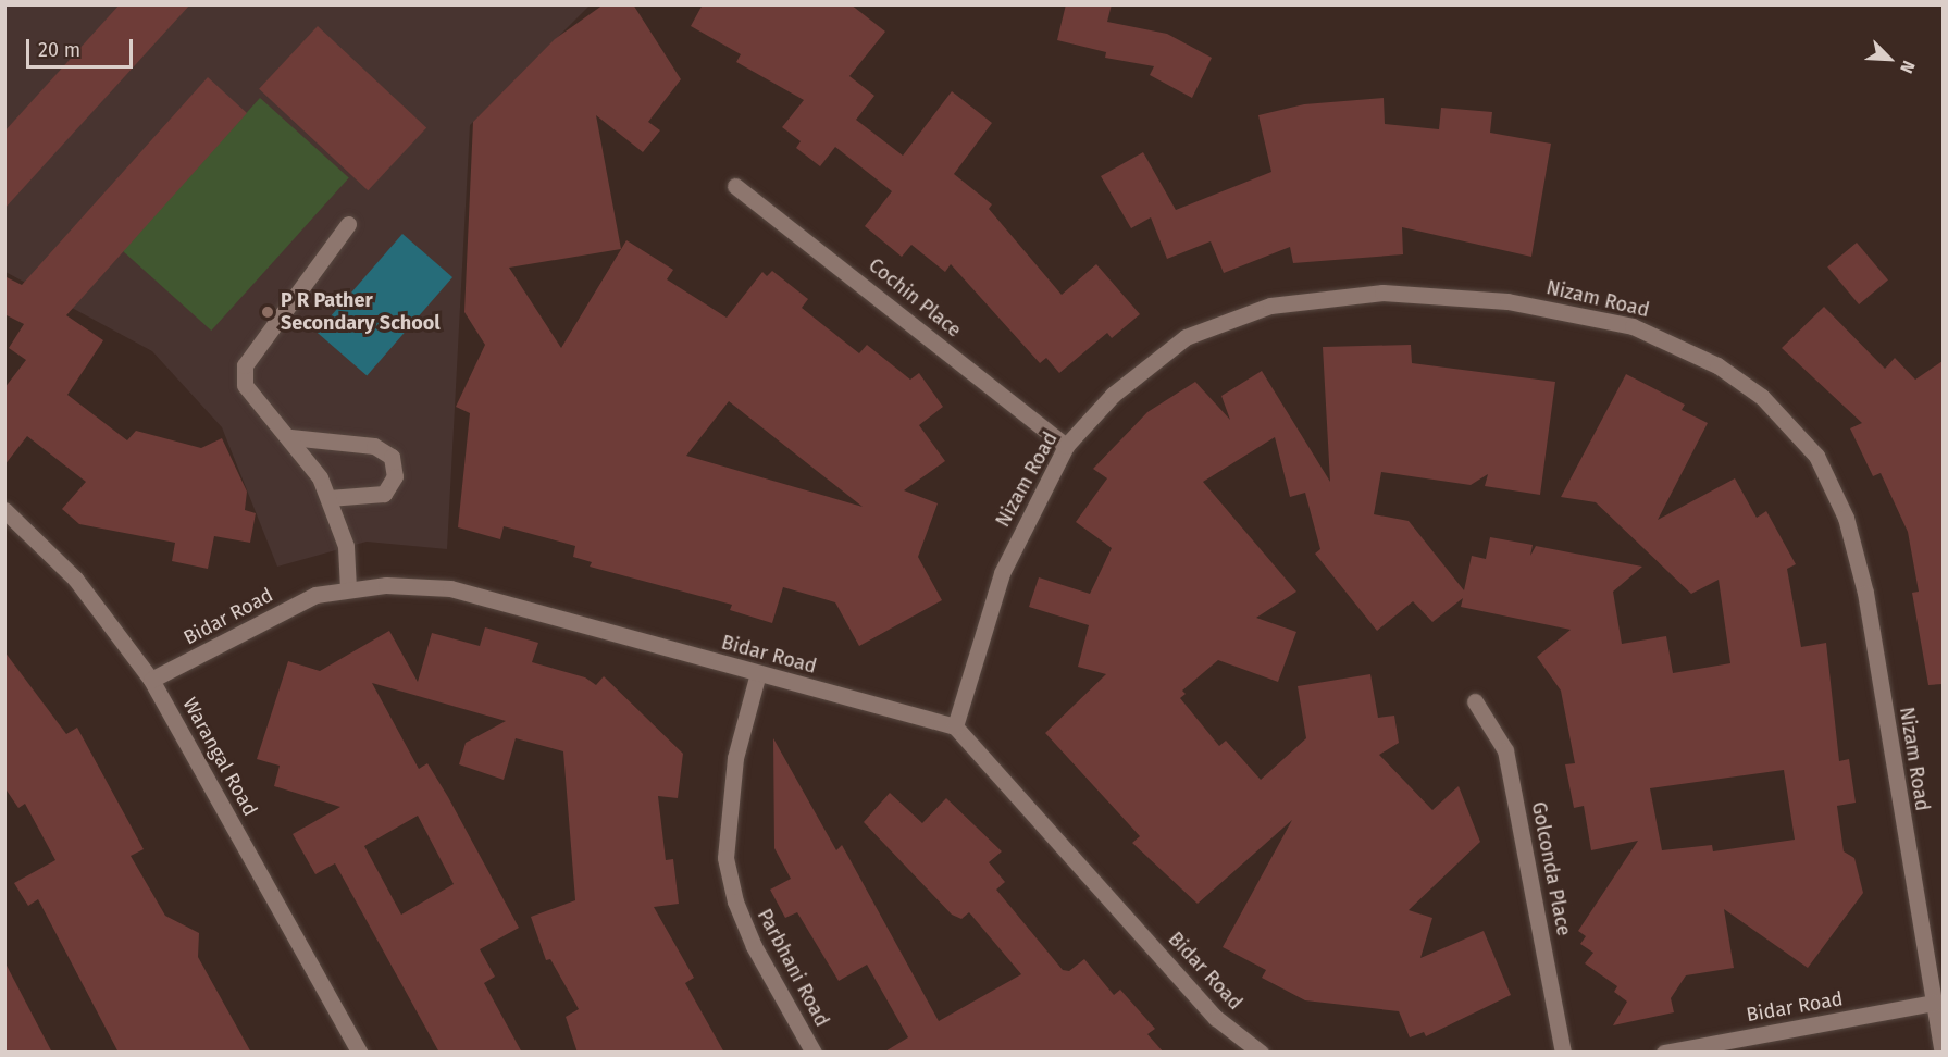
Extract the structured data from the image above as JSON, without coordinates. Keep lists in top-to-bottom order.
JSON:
{
  "streets": {
    "street": [
      "Cochin Place",
      "Nizam Road",
      "Bidar Road",
      "Warangal Road",
      "Golconda Place",
      "Parbhani Road"
    ]
  },
  "crossings": [
    ["Cochin Place", "Nizam Road"],
    ["Nizam Road", "Bidar Road"],
    ["Bidar Road", "Warangal Road"],
    ["Bidar Road", "Parbhani Road"]
  ],
  "places": ["P R Pather Secondary School"],
  "scale_bar": "20 m",
  "north": "bottom right"
}
